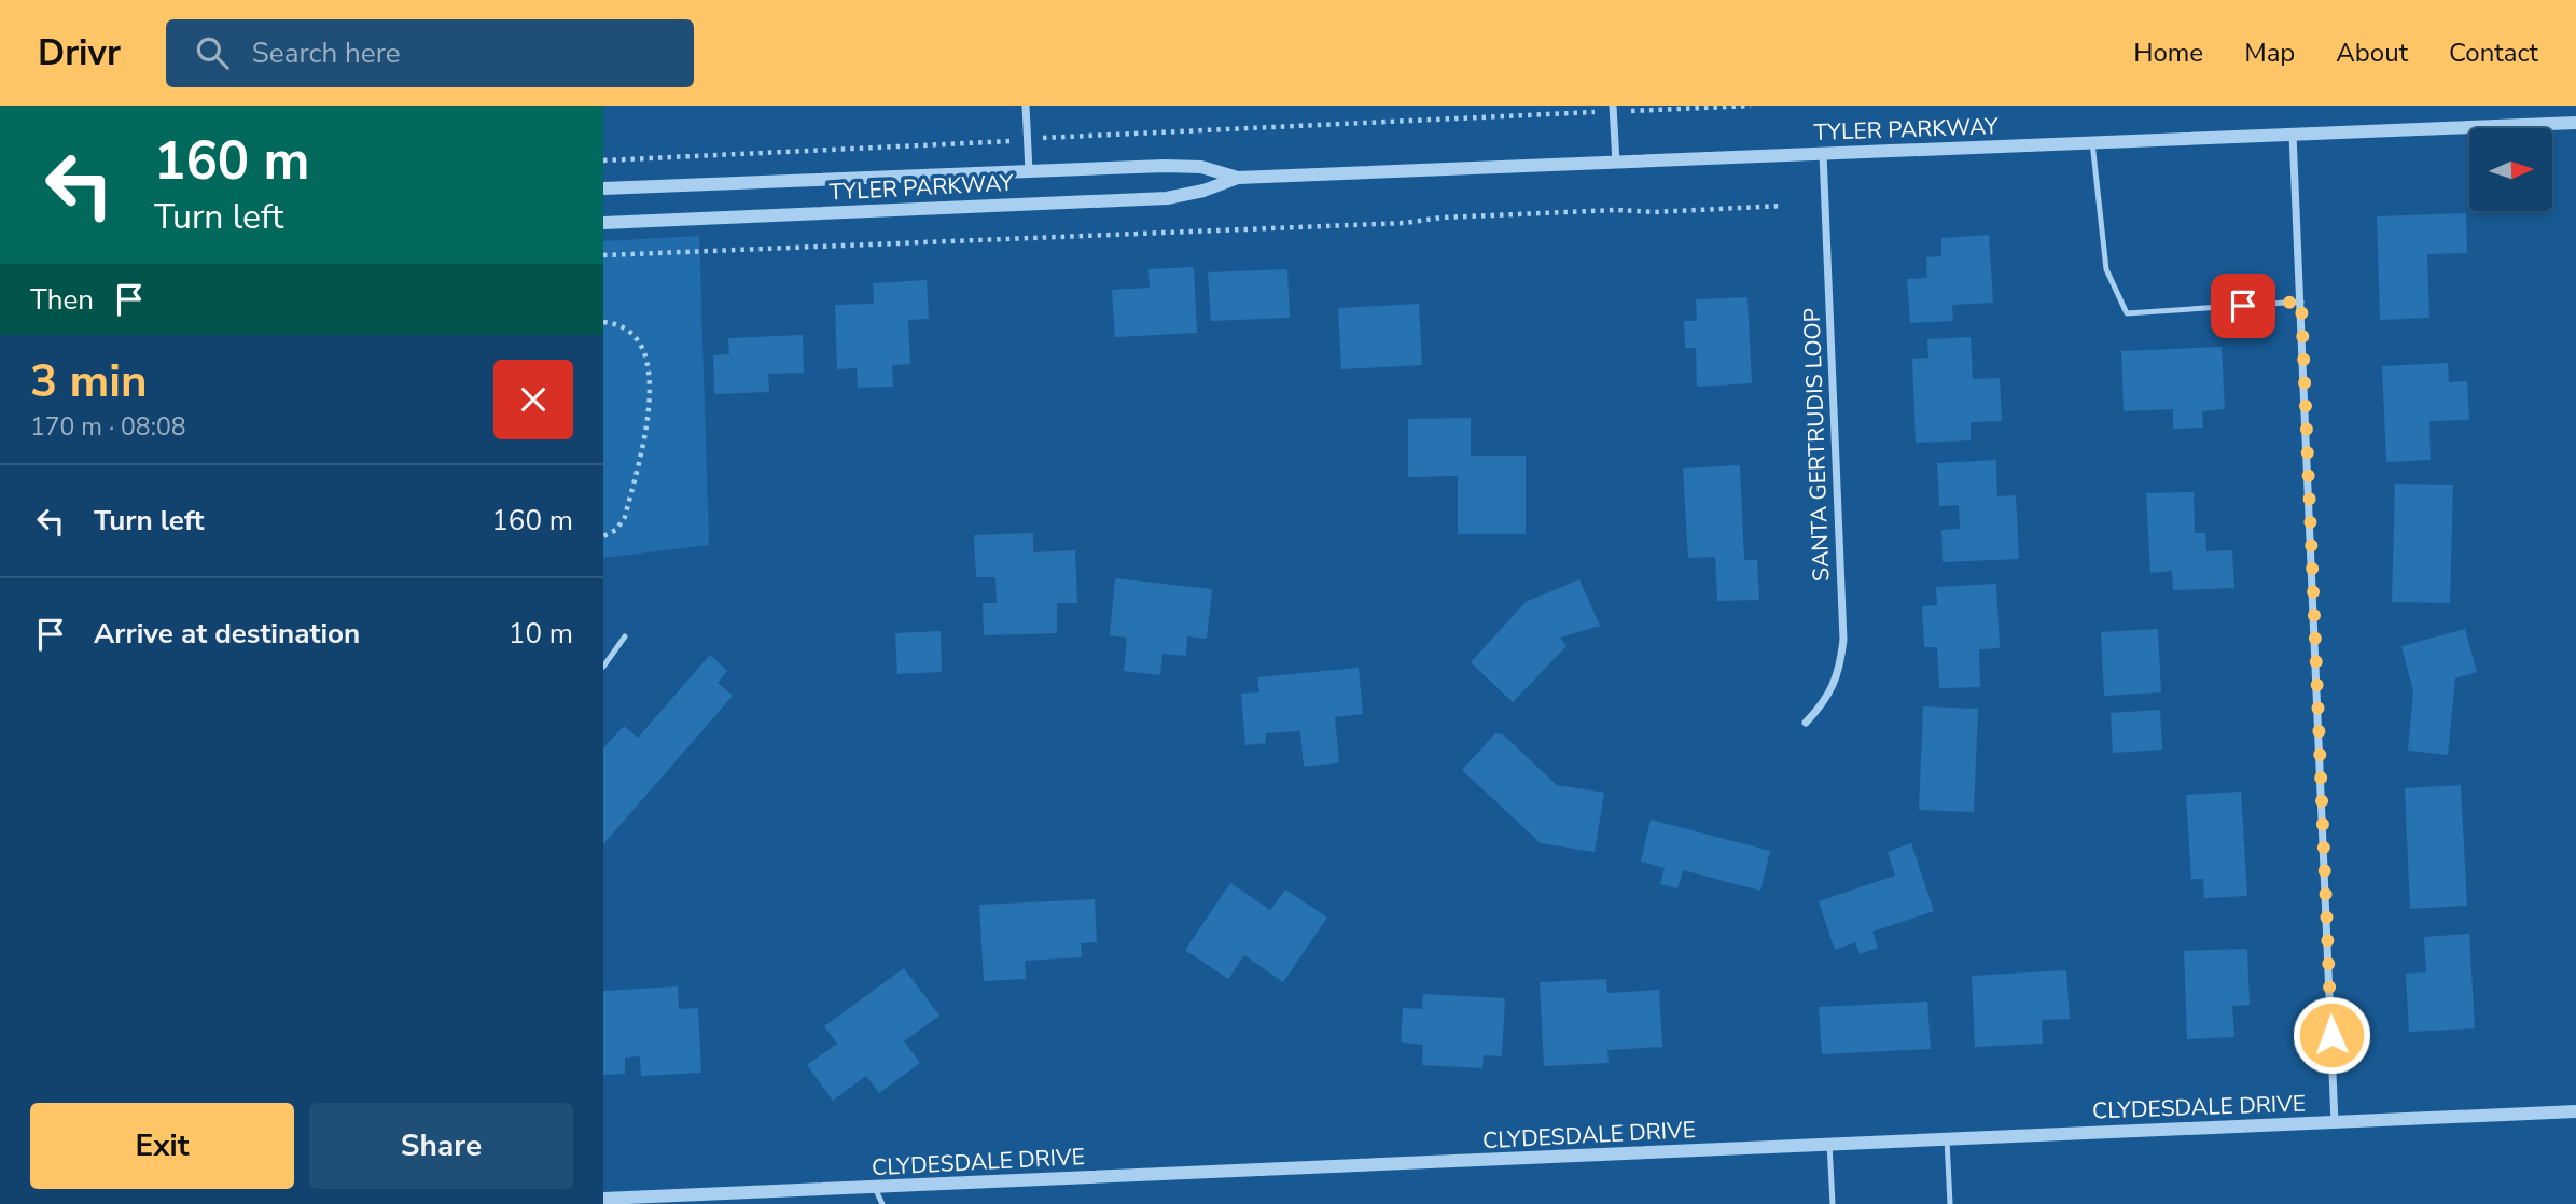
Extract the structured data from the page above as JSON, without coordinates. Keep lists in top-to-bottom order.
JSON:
{
  "streets": {
    "street": ["TYLER PARKWAY", "SANTA GERTRUDIS LOOP", "CLYDESDALE DRIVE"]
  },
  "crossings": [
    ["TYLER PARKWAY", "SANTA GERTRUDIS LOOP"]
  ],
  "north": "right",
  "page": {
    "header": "Drivr",
    "search": "Search here",
    "nav": [
      "Home",
      "Map",
      "About",
      "Contact"
    ],
    "turn": ["160 m", "Turn left"],
    "then": "Then",
    "heading": ["3 min", "170 m · 08:08"],
    "list": [
      {
        "name": "Turn left",
        "value": "160 m"
      },
      {
        "name": "Arrive at destination",
        "value": "10 m"
      }
    ],
    "buttons": ["Exit", "Share"]
  }
}
